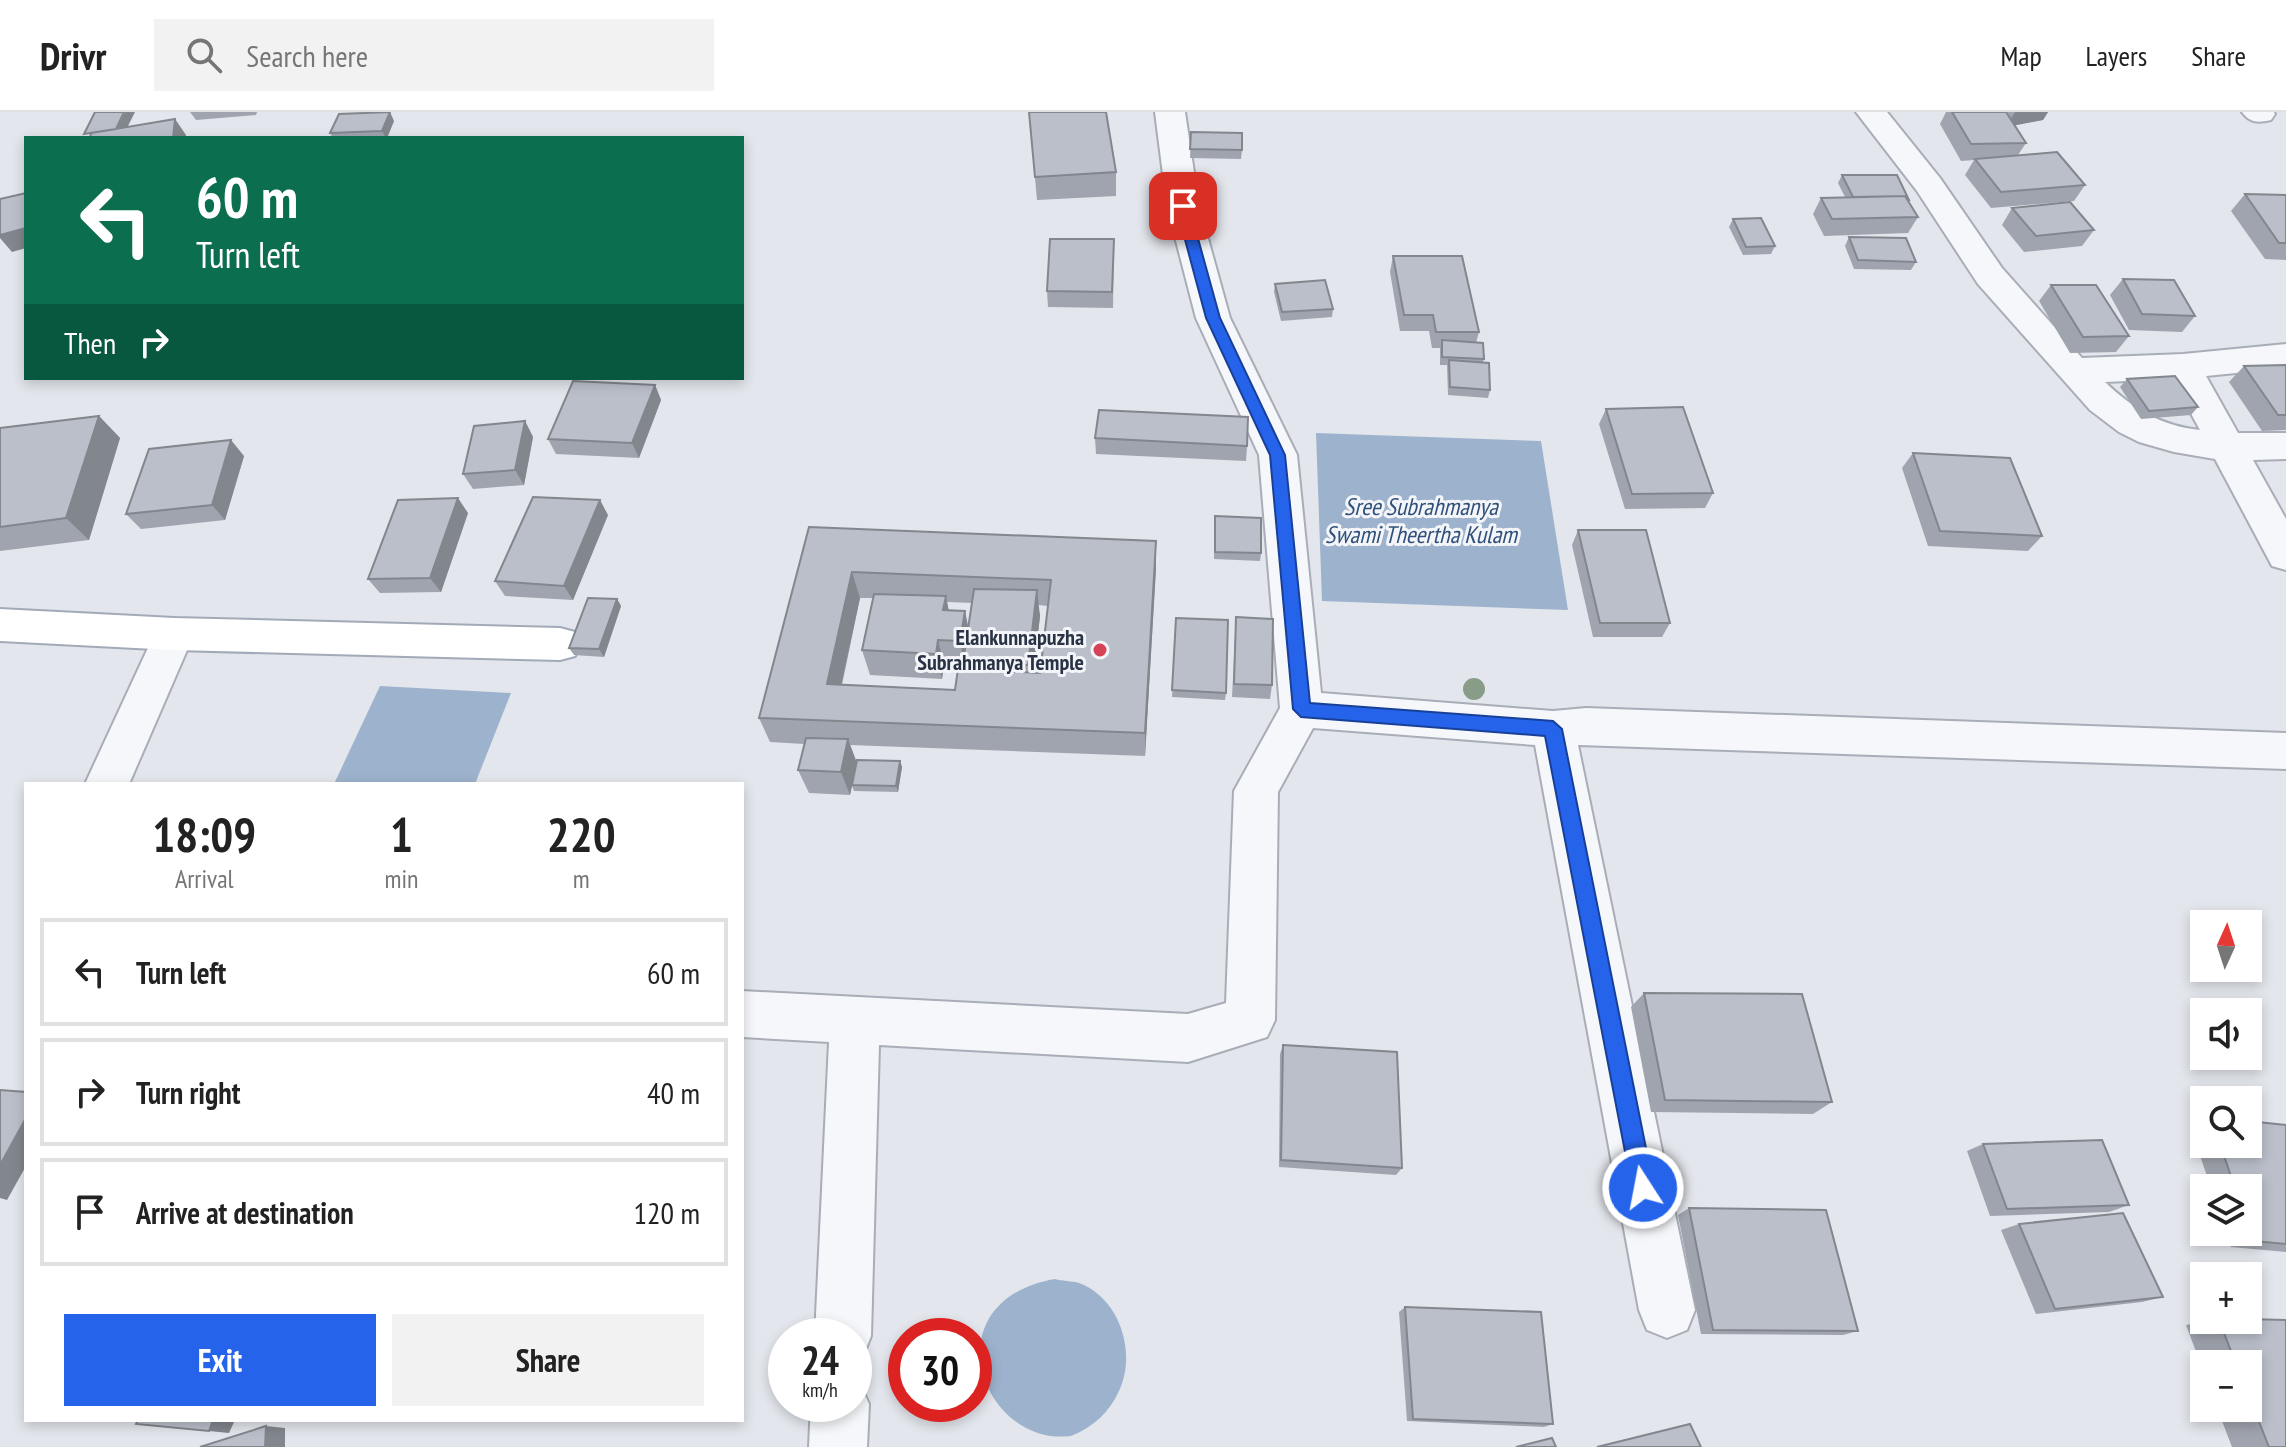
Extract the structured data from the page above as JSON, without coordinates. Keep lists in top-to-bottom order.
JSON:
{
  "water": ["Sree Subrahmanya Swami Theertha Kulam"],
  "places": ["Elankunnapuzha Subrahmanya Temple"],
  "north": "top",
  "page": {
    "header": "Drivr",
    "search": "Search here",
    "nav": ["Map", "Layers", "Share"],
    "turn": ["60 m", "Turn left"],
    "then": "Then",
    "eta": [
      "18:09",
      "Arrival",
      "1",
      "min",
      "220",
      "m"
    ],
    "map_buttons": ["+", "−"],
    "list": [
      {
        "name": "Turn left",
        "value": "60 m"
      },
      {
        "name": "Turn right",
        "value": "40 m"
      },
      {
        "name": "Arrive at destination",
        "value": "120 m"
      }
    ],
    "buttons": ["Exit", "Share"],
    "speed": "24 km/h",
    "limit": "30"
  }
}
